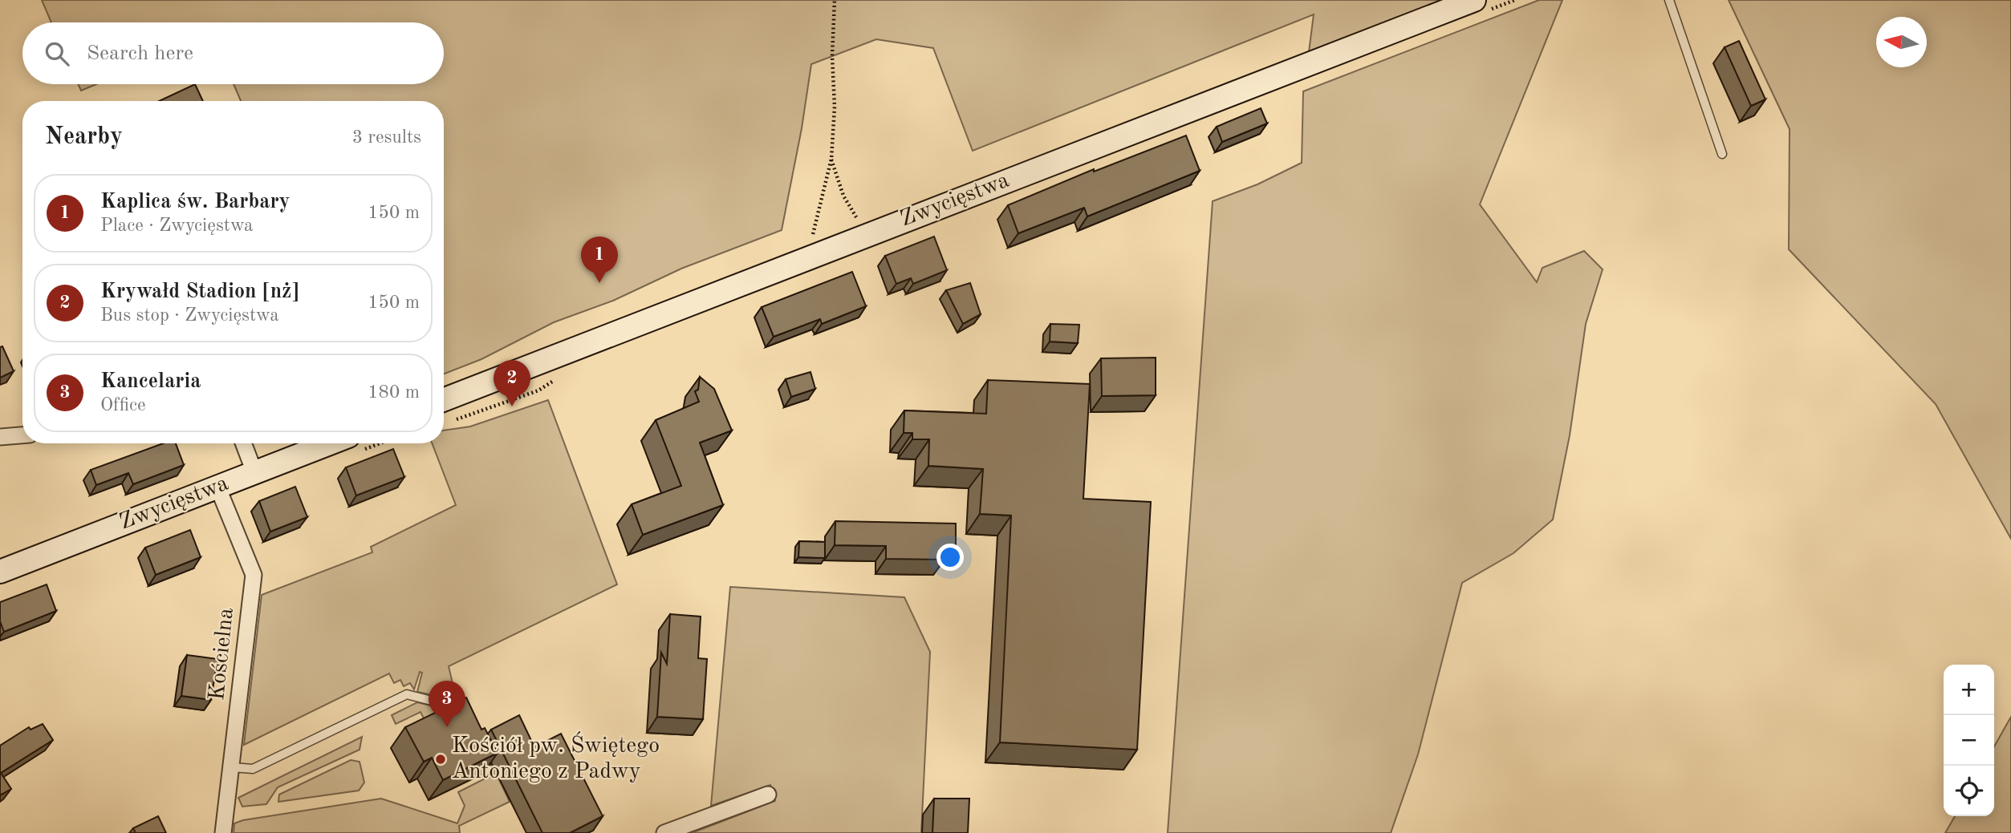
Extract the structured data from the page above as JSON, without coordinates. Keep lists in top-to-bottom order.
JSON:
{
  "streets": {
    "main road": ["Zwycięstwa"],
    "street": ["Kościelna"]
  },
  "crossings": [
    ["Zwycięstwa", "Kościelna"]
  ],
  "places": ["Kościół pw. Świętego Antoniego z Padwy"],
  "north": "left",
  "page": {
    "search": "Search here",
    "heading": ["Nearby", "3 results"],
    "list": [
      {
        "mark": "1",
        "name": "Kaplica św. Barbary",
        "note": "Place · Zwycięstwa",
        "value": "150 m"
      },
      {
        "mark": "2",
        "name": "Krywałd Stadion [nż]",
        "note": "Bus stop · Zwycięstwa",
        "value": "150 m"
      },
      {
        "mark": "3",
        "name": "Kancelaria",
        "note": "Office",
        "value": "180 m"
      }
    ],
    "pins": ["1", "2", "3"],
    "map_buttons": ["+", "−"]
  }
}
